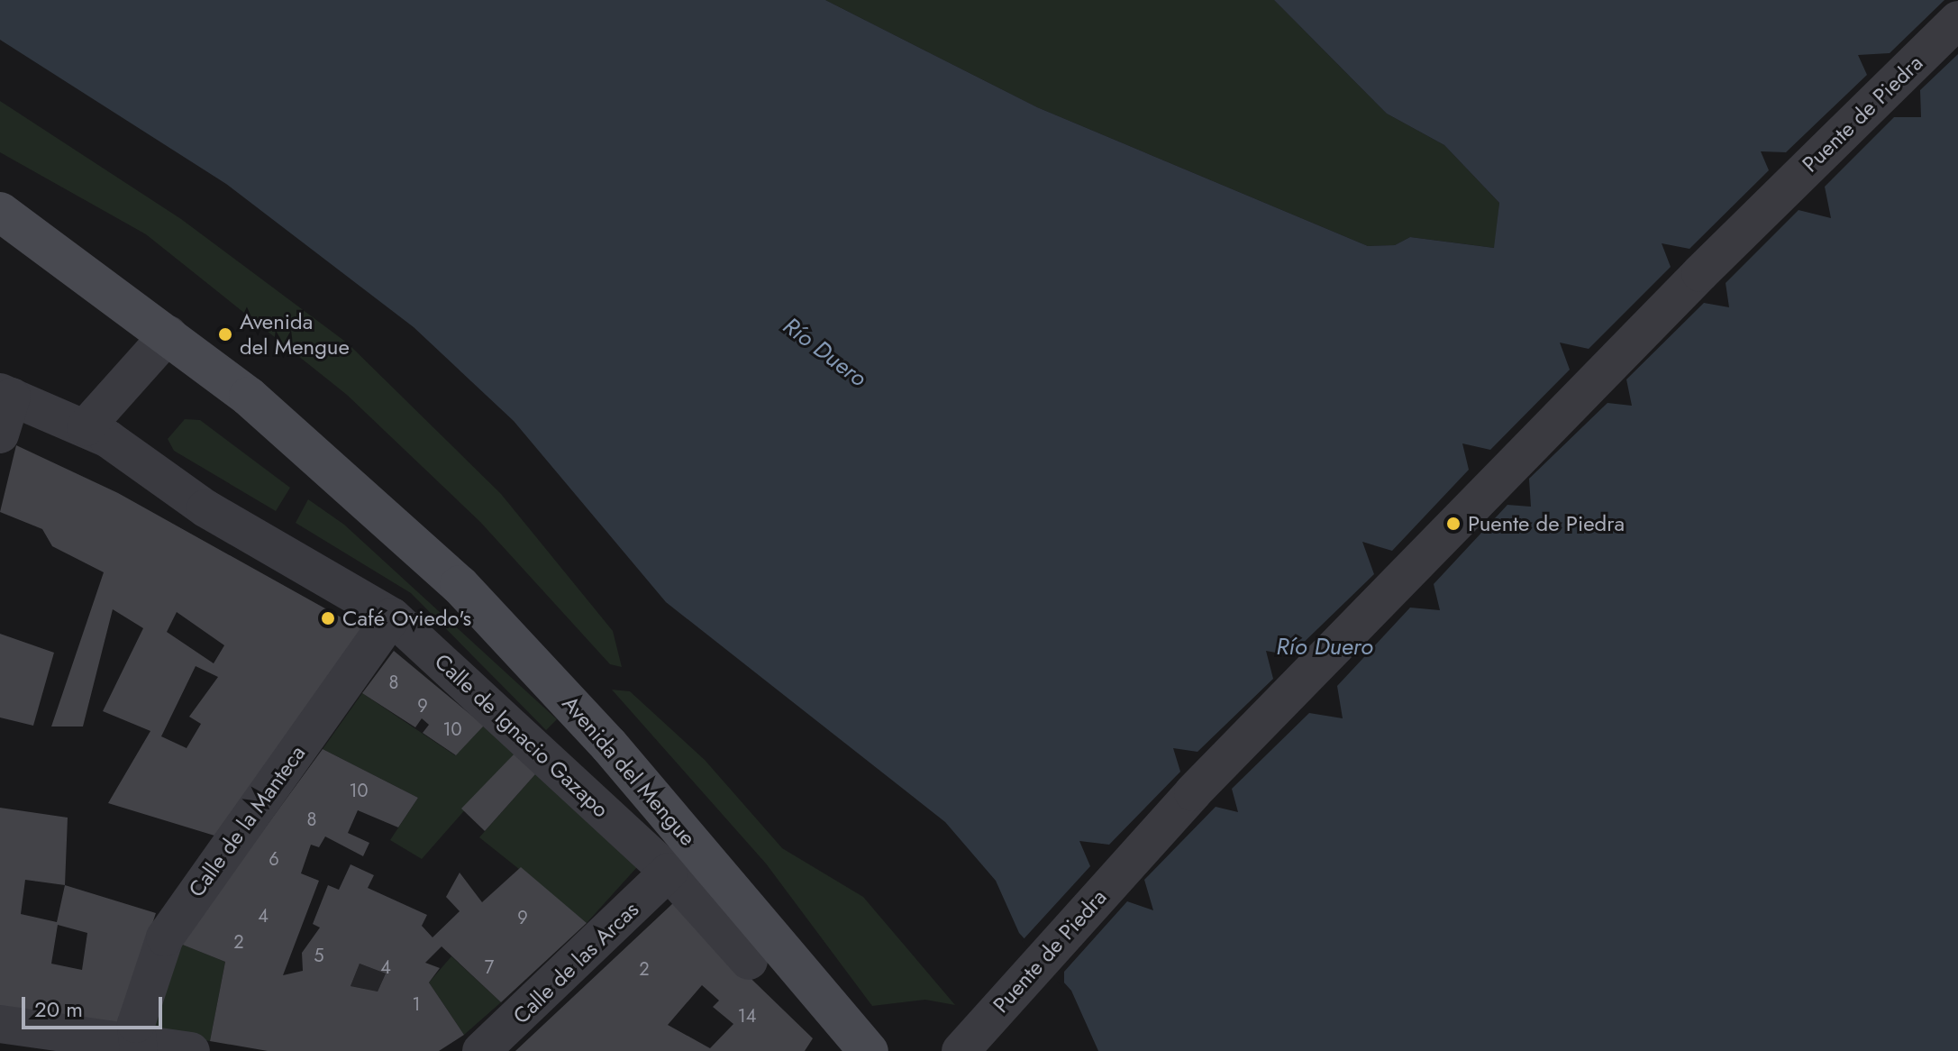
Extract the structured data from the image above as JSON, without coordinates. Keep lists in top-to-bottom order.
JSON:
{
  "streets": {
    "street": [
      "Puente de Piedra",
      "Calle de Ignacio Gazapo",
      "Avenida del Mengue",
      "Calle de la Manteca",
      "Calle de las Arcas"
    ]
  },
  "crossings": [
    ["Calle de Ignacio Gazapo", "Calle de la Manteca"],
    ["Calle de Ignacio Gazapo", "Calle de las Arcas"]
  ],
  "water": ["Río Duero"],
  "places": ["Avenida del Mengue", "Puente de Piedra", "Café Oviedo's"],
  "house_numbers": [
    "8",
    "9",
    "10",
    "10",
    "8",
    "6",
    "4",
    "9",
    "2",
    "5",
    "4",
    "7",
    "2",
    "1",
    "14"
  ],
  "scale_bar": "20 m"
}
